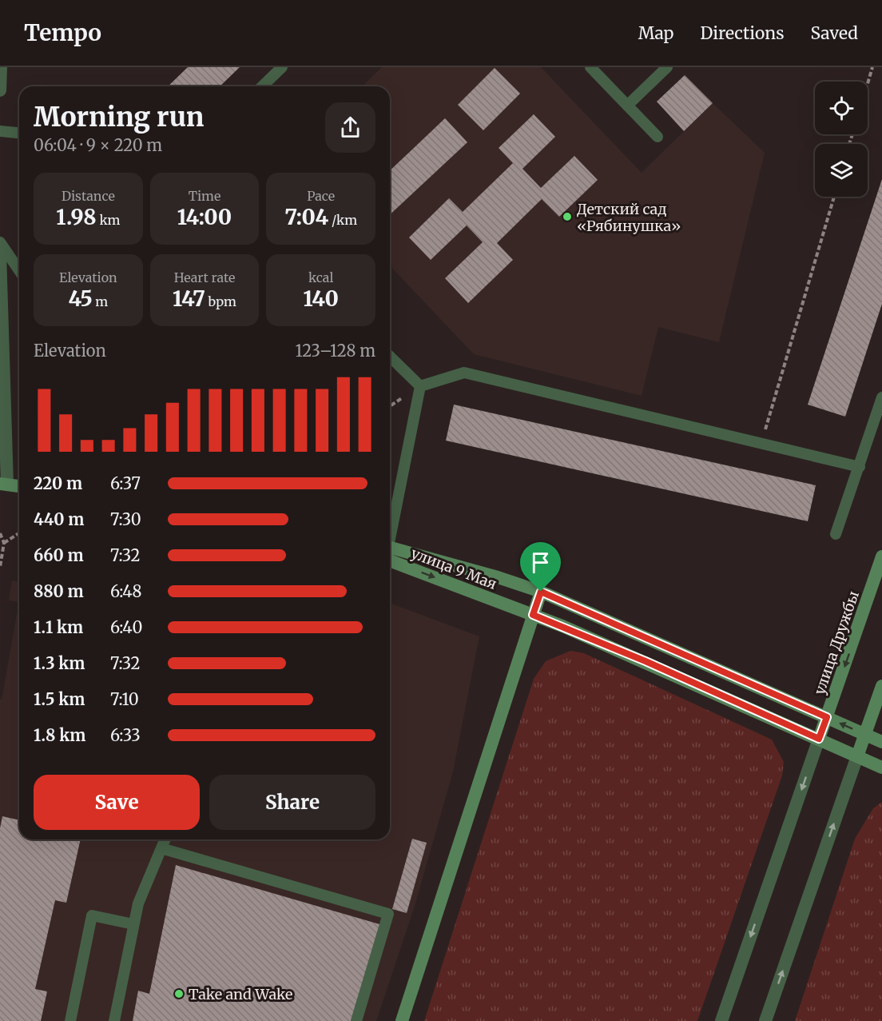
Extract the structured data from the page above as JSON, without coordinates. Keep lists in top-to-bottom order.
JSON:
{
  "streets": {
    "main road": ["улица 9 Мая", "улица Дружбы"]
  },
  "crossings": [
    ["улица 9 Мая", "улица Дружбы"]
  ],
  "one_way": ["улица Дружбы"],
  "places": ["Детский сад «Рябинушка»", "Take and Wake"],
  "page": {
    "header": "Tempo",
    "nav": ["Map", "Directions", "Saved"],
    "heading": ["Morning run", "06:04 · 9 × 220 m"],
    "stats": [
      ["Distance", "1.98 km"],
      ["Time", "14:00"],
      ["Pace", "7:04 /km"],
      ["Elevation", "45 m"],
      ["Heart rate", "147 bpm"],
      ["kcal", "140"]
    ],
    "chart": ["Elevation", "123–128 m"],
    "list": [
      {
        "name": "220 m",
        "note": "6:37"
      },
      {
        "name": "440 m",
        "note": "7:30"
      },
      {
        "name": "660 m",
        "note": "7:32"
      },
      {
        "name": "880 m",
        "note": "6:48"
      },
      {
        "name": "1.1 km",
        "note": "6:40"
      },
      {
        "name": "1.3 km",
        "note": "7:32"
      },
      {
        "name": "1.5 km",
        "note": "7:10"
      },
      {
        "name": "1.8 km",
        "note": "6:33"
      }
    ],
    "buttons": ["Save", "Share"]
  }
}
